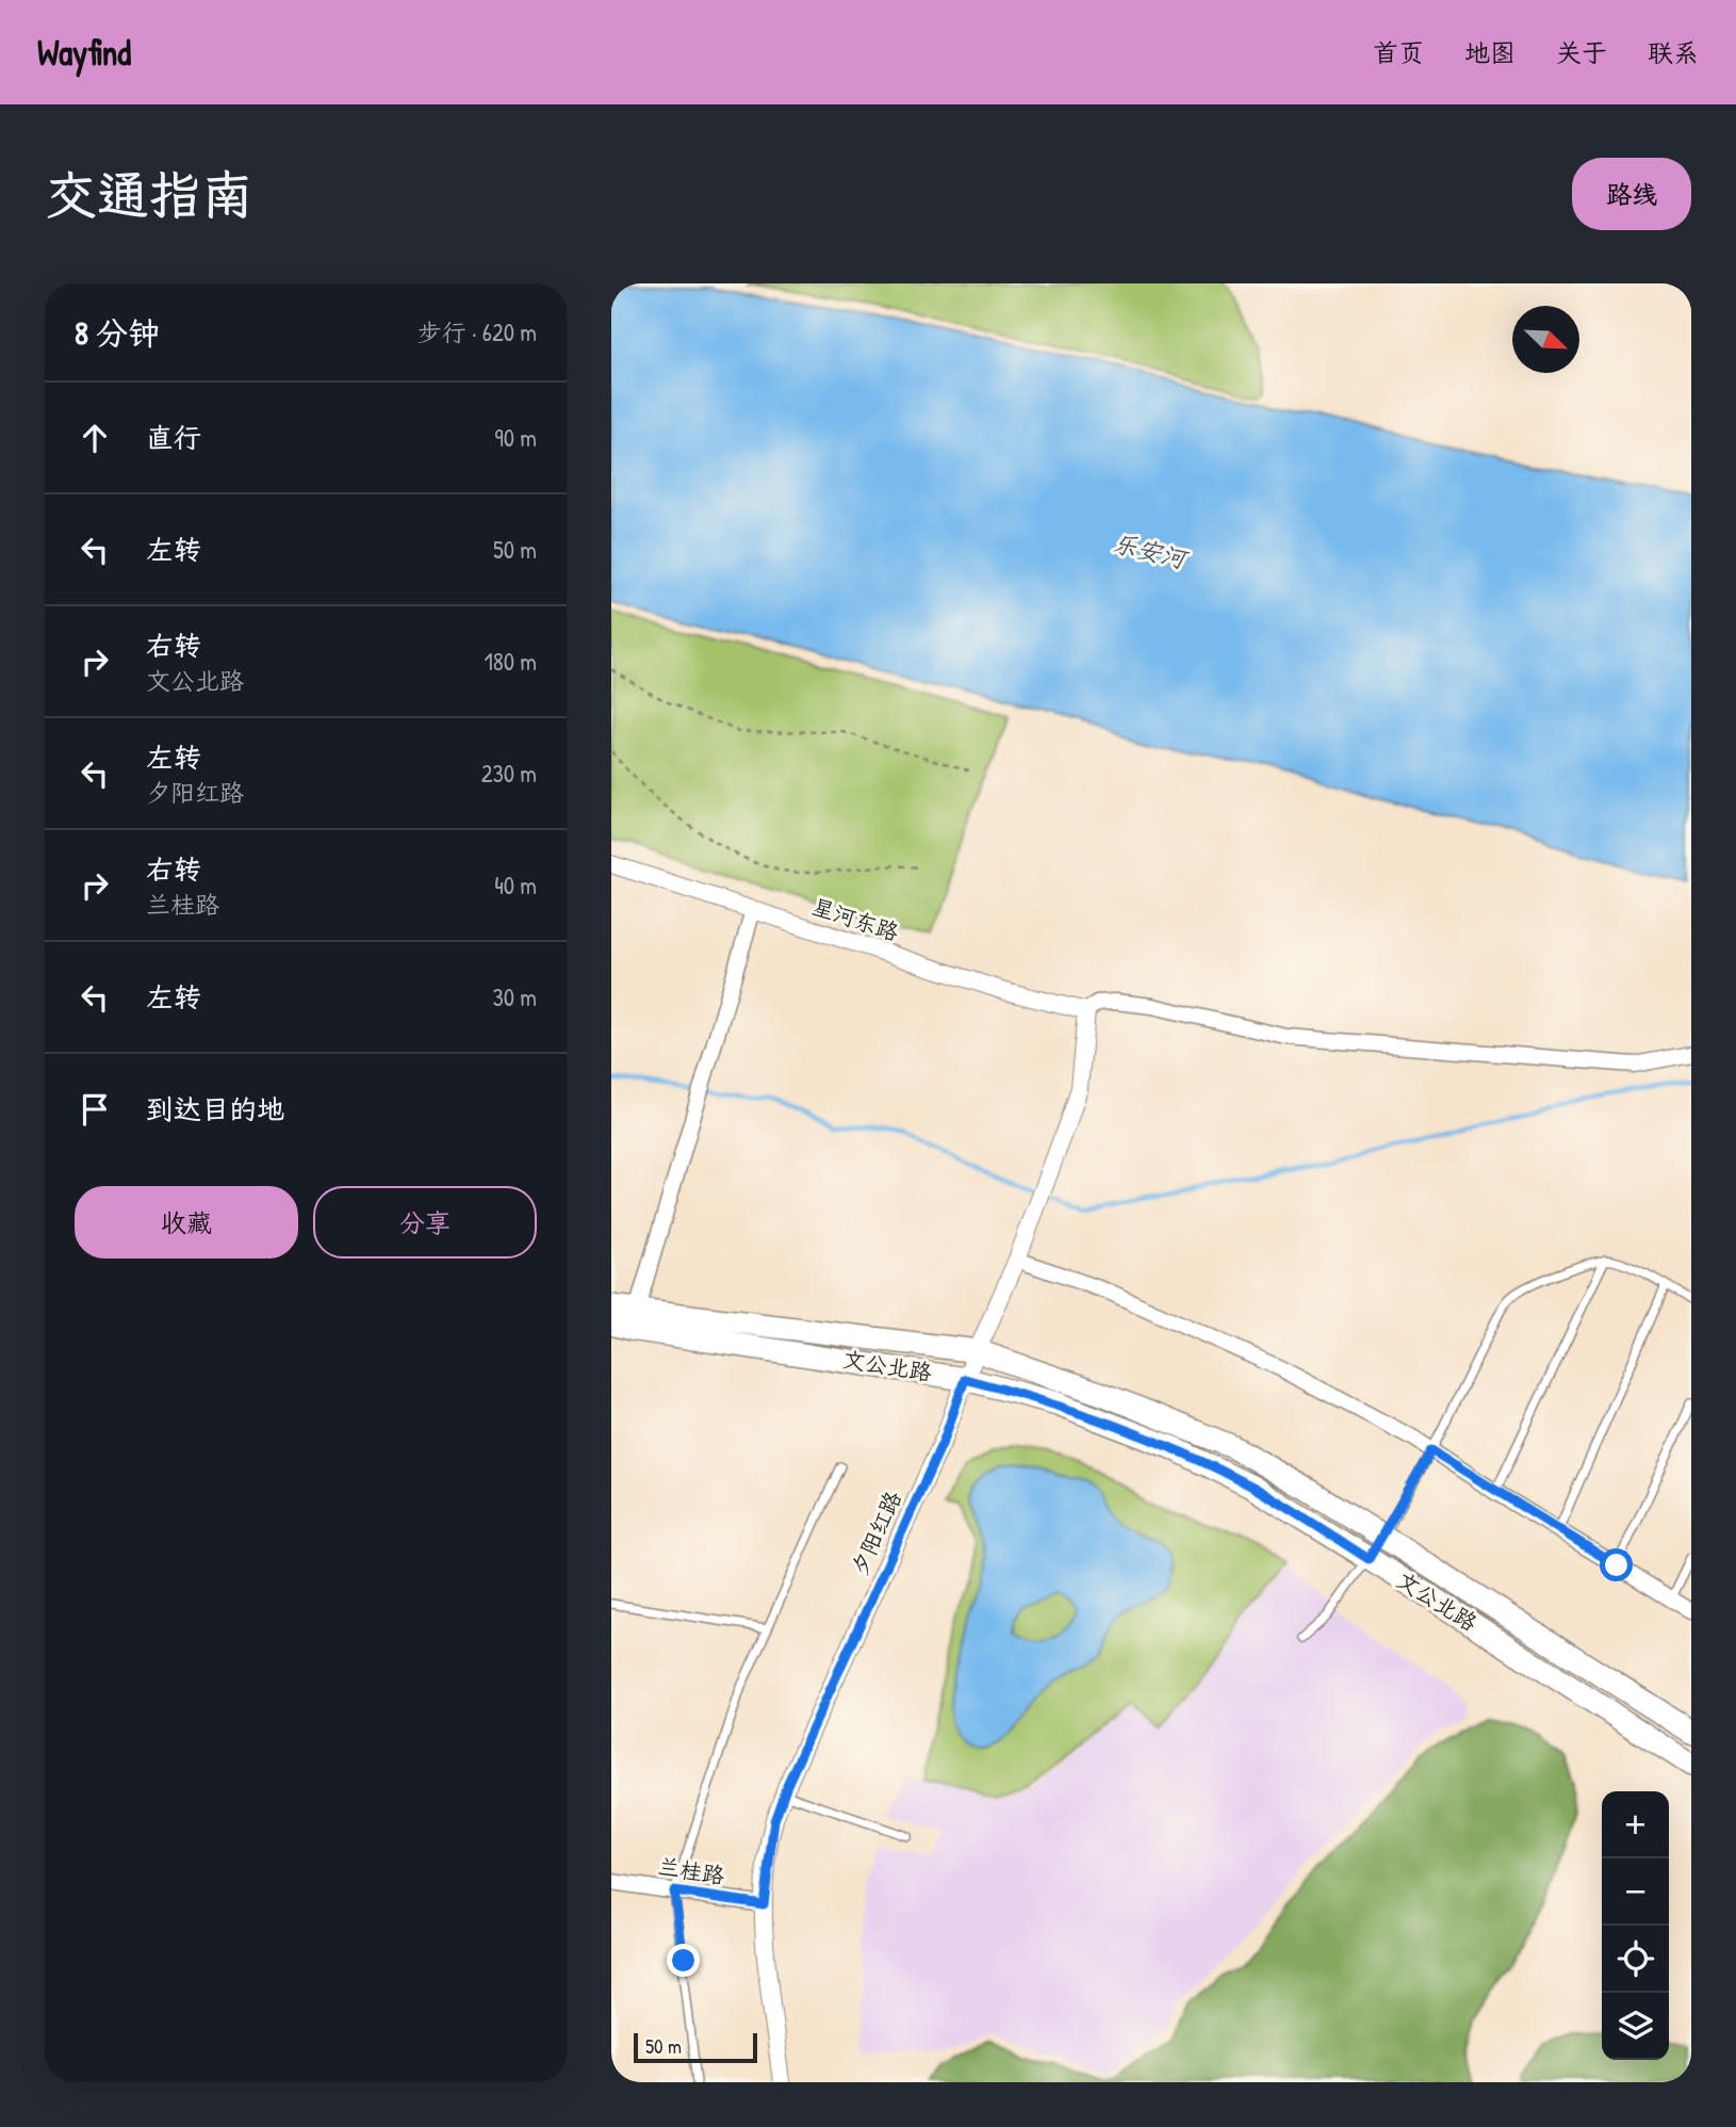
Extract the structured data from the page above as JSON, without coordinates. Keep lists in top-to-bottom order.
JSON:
{
  "streets": {
    "main road": ["文公北路"],
    "street": ["星河东路", "夕阳红路", "兰桂路"]
  },
  "crossings": [
    ["星河东路", "夕阳红路"],
    ["文公北路", "夕阳红路"],
    ["夕阳红路", "兰桂路"]
  ],
  "water": ["乐安河"],
  "scale_bar": "50 m",
  "north": "bottom right",
  "page": {
    "header": "Wayfind",
    "nav": [
      "首页",
      "地图",
      "关于",
      "联系"
    ],
    "buttons": [
      "路线",
      ["收藏", "分享"]
    ],
    "title": "交通指南",
    "heading": ["8 分钟", "步行 · 620 m"],
    "list": [
      ["直行", "90 m"],
      ["左转", "50 m"],
      ["右转", "文公北路", "180 m"],
      ["左转", "夕阳红路", "230 m"],
      ["右转", "兰桂路", "40 m"],
      ["左转", "30 m"],
      "到达目的地"
    ],
    "map_buttons": ["+", "−"],
    "scale": "50 m"
  }
}
